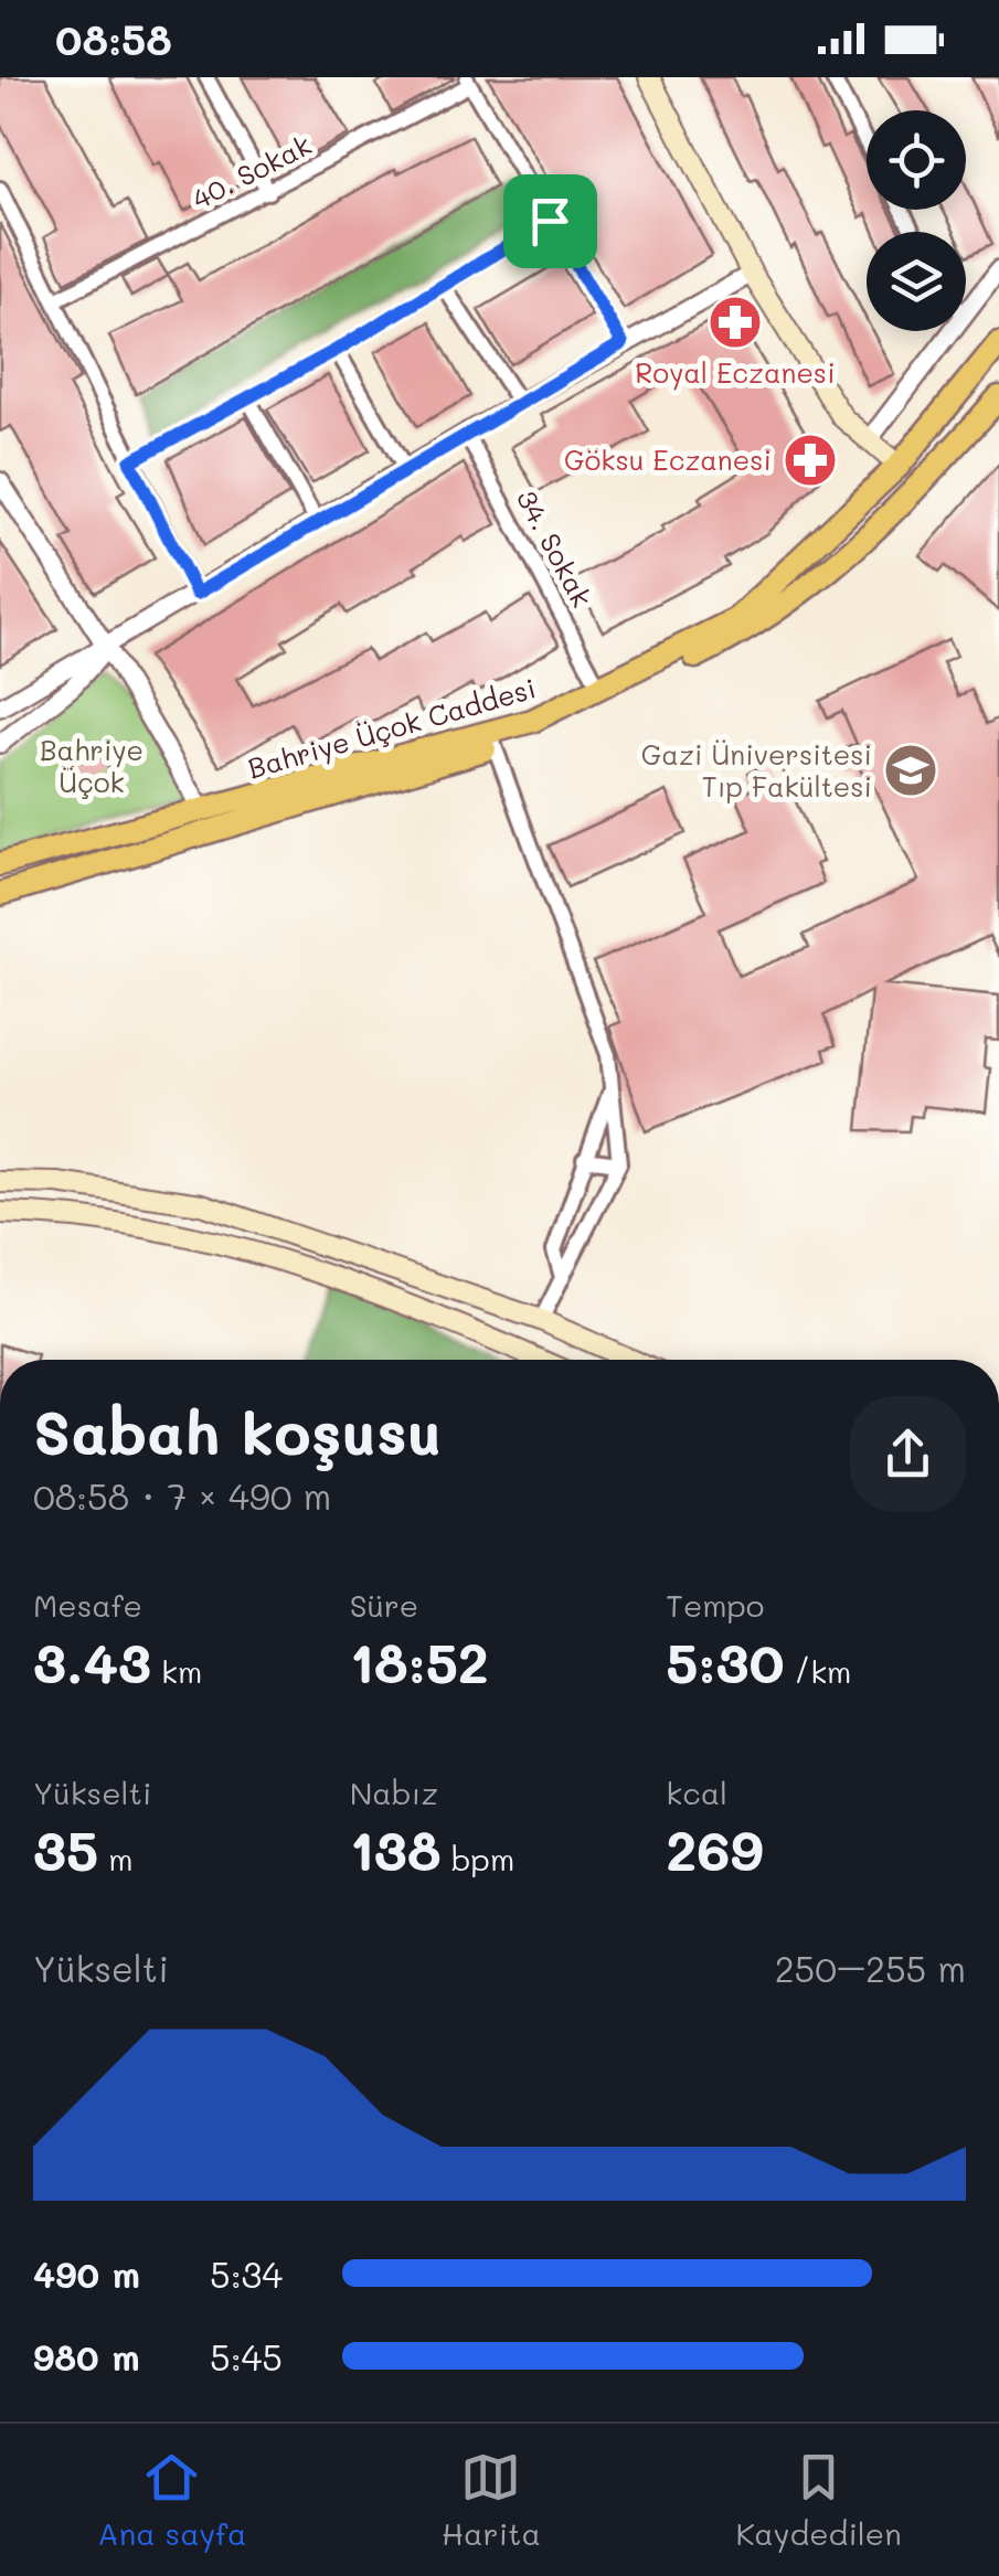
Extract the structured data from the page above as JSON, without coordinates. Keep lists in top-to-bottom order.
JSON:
{
  "streets": {
    "main road": ["Bahriye Üçok Caddesi"],
    "street": ["40. Sokak", "34. Sokak"]
  },
  "crossings": [
    ["34. Sokak", "Bahriye Üçok Caddesi"]
  ],
  "parks": ["Bahriye Üçok"],
  "places": {
    "pharmacy": ["Royal Eczanesi", "Göksu Eczanesi"],
    "school or university": ["Gazi Üniversitesi Tıp Fakültesi"]
  },
  "page": {
    "status": "08:58",
    "heading": ["Sabah koşusu", "08:58 · 7 × 490 m"],
    "stats": [
      ["Mesafe", "3.43 km"],
      ["Süre", "18:52"],
      ["Tempo", "5:30 /km"],
      ["Yükselti", "35 m"],
      ["Nabız", "138 bpm"],
      ["kcal", "269"]
    ],
    "chart": ["Yükselti", "250–255 m"],
    "list": [
      {
        "name": "490 m",
        "note": "5:34"
      },
      {
        "name": "980 m",
        "note": "5:45"
      }
    ],
    "tabs": ["Ana sayfa", "Harita", "Kaydedilen"]
  }
}
